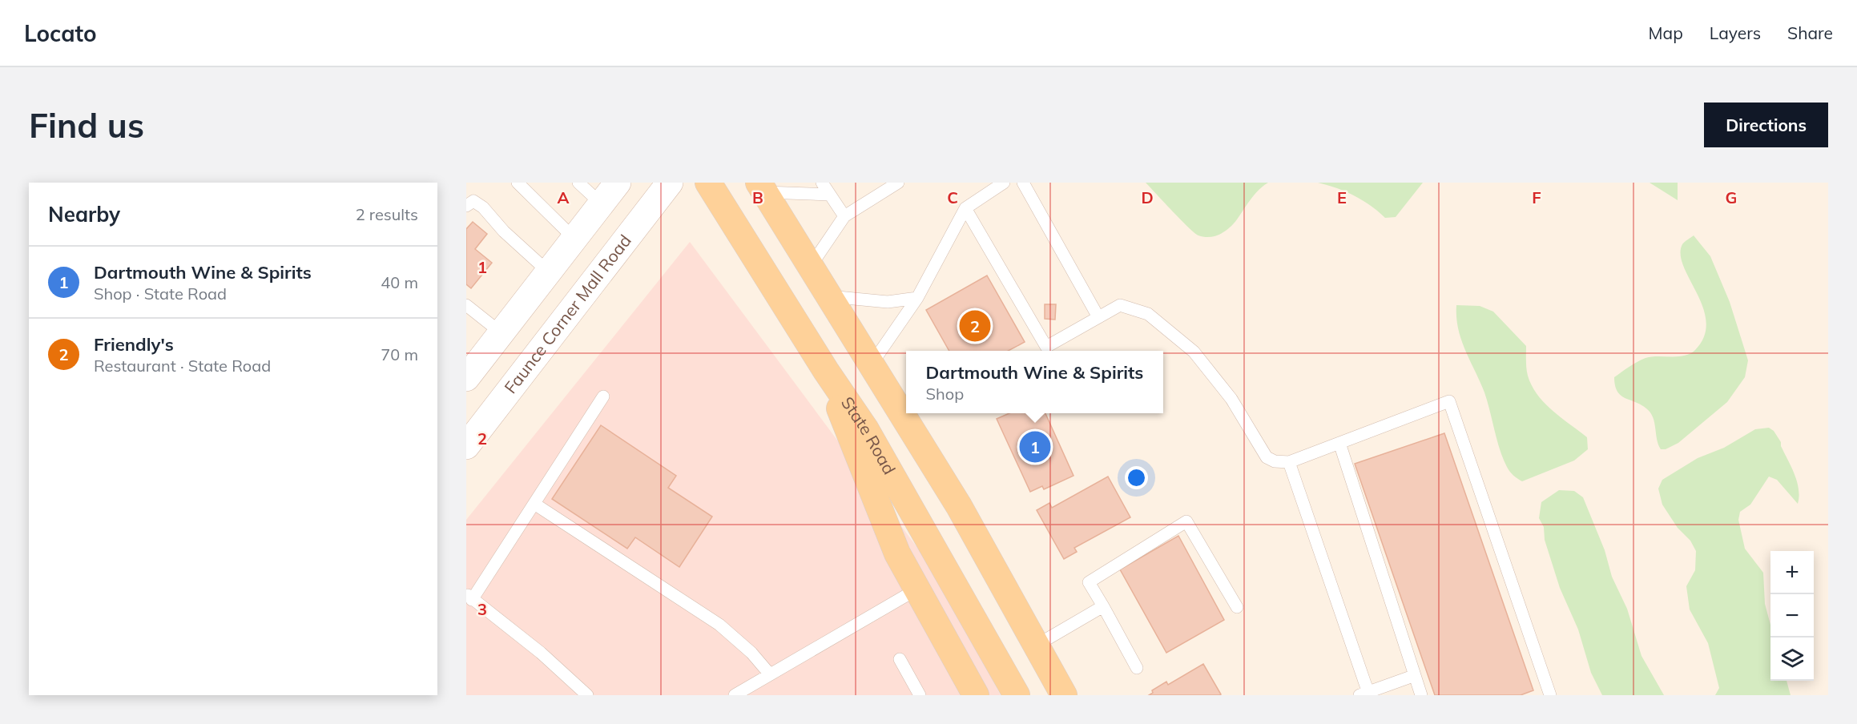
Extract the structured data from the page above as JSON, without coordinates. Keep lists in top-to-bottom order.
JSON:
{
  "streets": {
    "main road": ["Faunce Corner Mall Road", "State Road"]
  },
  "page": {
    "header": "Locato",
    "nav": ["Map", "Layers", "Share"],
    "buttons": "Directions",
    "title": "Find us",
    "heading": ["Nearby", "2 results"],
    "list": [
      {
        "mark": "1",
        "name": "Dartmouth Wine & Spirits",
        "note": "Shop · State Road",
        "value": "40 m"
      },
      {
        "mark": "2",
        "name": "Friendly's",
        "note": "Restaurant · State Road",
        "value": "70 m"
      }
    ],
    "pins": ["2", "1"],
    "popup": ["Dartmouth Wine & Spirits", "Shop"],
    "map_buttons": ["+", "−"]
  },
  "grid": {
    "columns": [
      "A",
      "B",
      "C",
      "D",
      "E",
      "F",
      "G"
    ],
    "rows": ["1", "2", "3"]
  }
}
